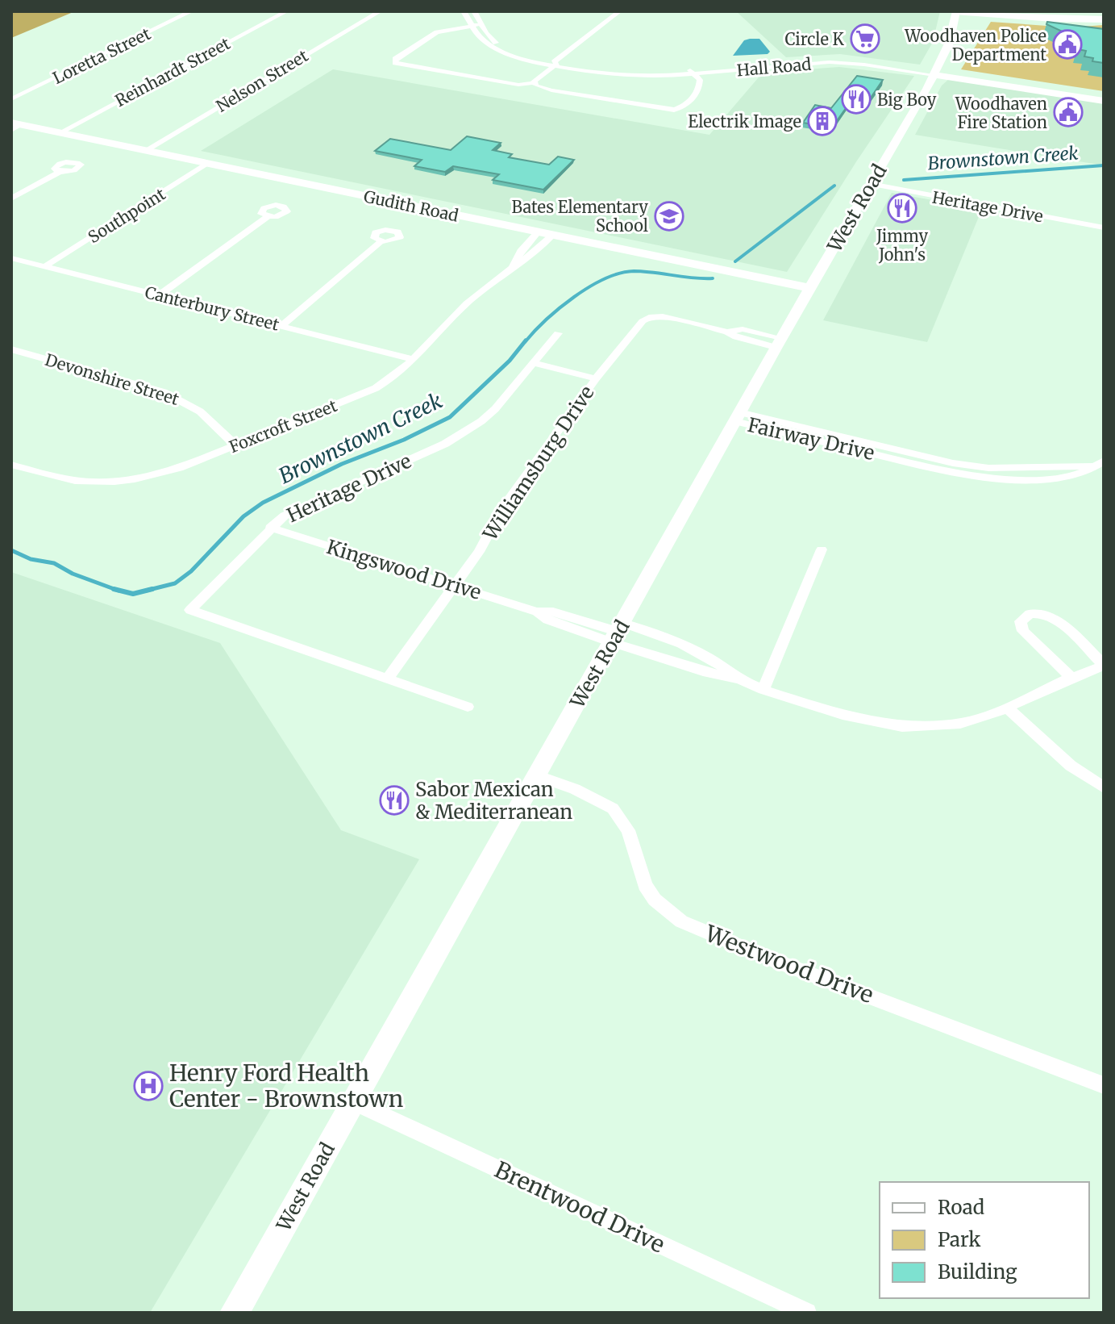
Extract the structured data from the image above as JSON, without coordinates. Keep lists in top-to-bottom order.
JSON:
{
  "streets": {
    "main road": ["Hall Road", "Gudith Road", "West Road"],
    "street": [
      "Loretta Street",
      "Reinhardt Street",
      "Nelson Street",
      "Heritage Drive",
      "Southpoint",
      "Canterbury Street",
      "Devonshire Street",
      "Foxcroft Street",
      "Fairway Drive",
      "Williamsburg Drive",
      "Kingswood Drive",
      "Westwood Drive",
      "Brentwood Drive"
    ]
  },
  "crossings": [
    ["Hall Road", "West Road"],
    ["Reinhardt Street", "Gudith Road"],
    ["Nelson Street", "Gudith Road"],
    ["Gudith Road", "West Road"],
    ["Gudith Road", "Southpoint"],
    ["Gudith Road", "Foxcroft Street"],
    ["Heritage Drive", "West Road"],
    ["Heritage Drive", "Williamsburg Drive"],
    ["Heritage Drive", "Kingswood Drive"],
    ["West Road", "Fairway Drive"],
    ["West Road", "Williamsburg Drive"],
    ["West Road", "Kingswood Drive"],
    ["West Road", "Westwood Drive"],
    ["West Road", "Brentwood Drive"],
    ["Southpoint", "Canterbury Street"],
    ["Canterbury Street", "Foxcroft Street"],
    ["Devonshire Street", "Foxcroft Street"],
    ["Williamsburg Drive", "Kingswood Drive"]
  ],
  "water": ["Brownstown Creek"],
  "places": {
    "supermarket": ["Circle K"],
    "public building": ["Woodhaven Police Department", "Woodhaven Fire Station"],
    "restaurant": ["Big Boy", "Jimmy John's", "Sabor Mexican & Mediterranean"],
    "building": ["Electrik Image"],
    "school or university": ["Bates Elementary School"],
    "hospital": ["Henry Ford Health Center - Brownstown"]
  },
  "legend": ["Road", "Park", "Building"]
}
